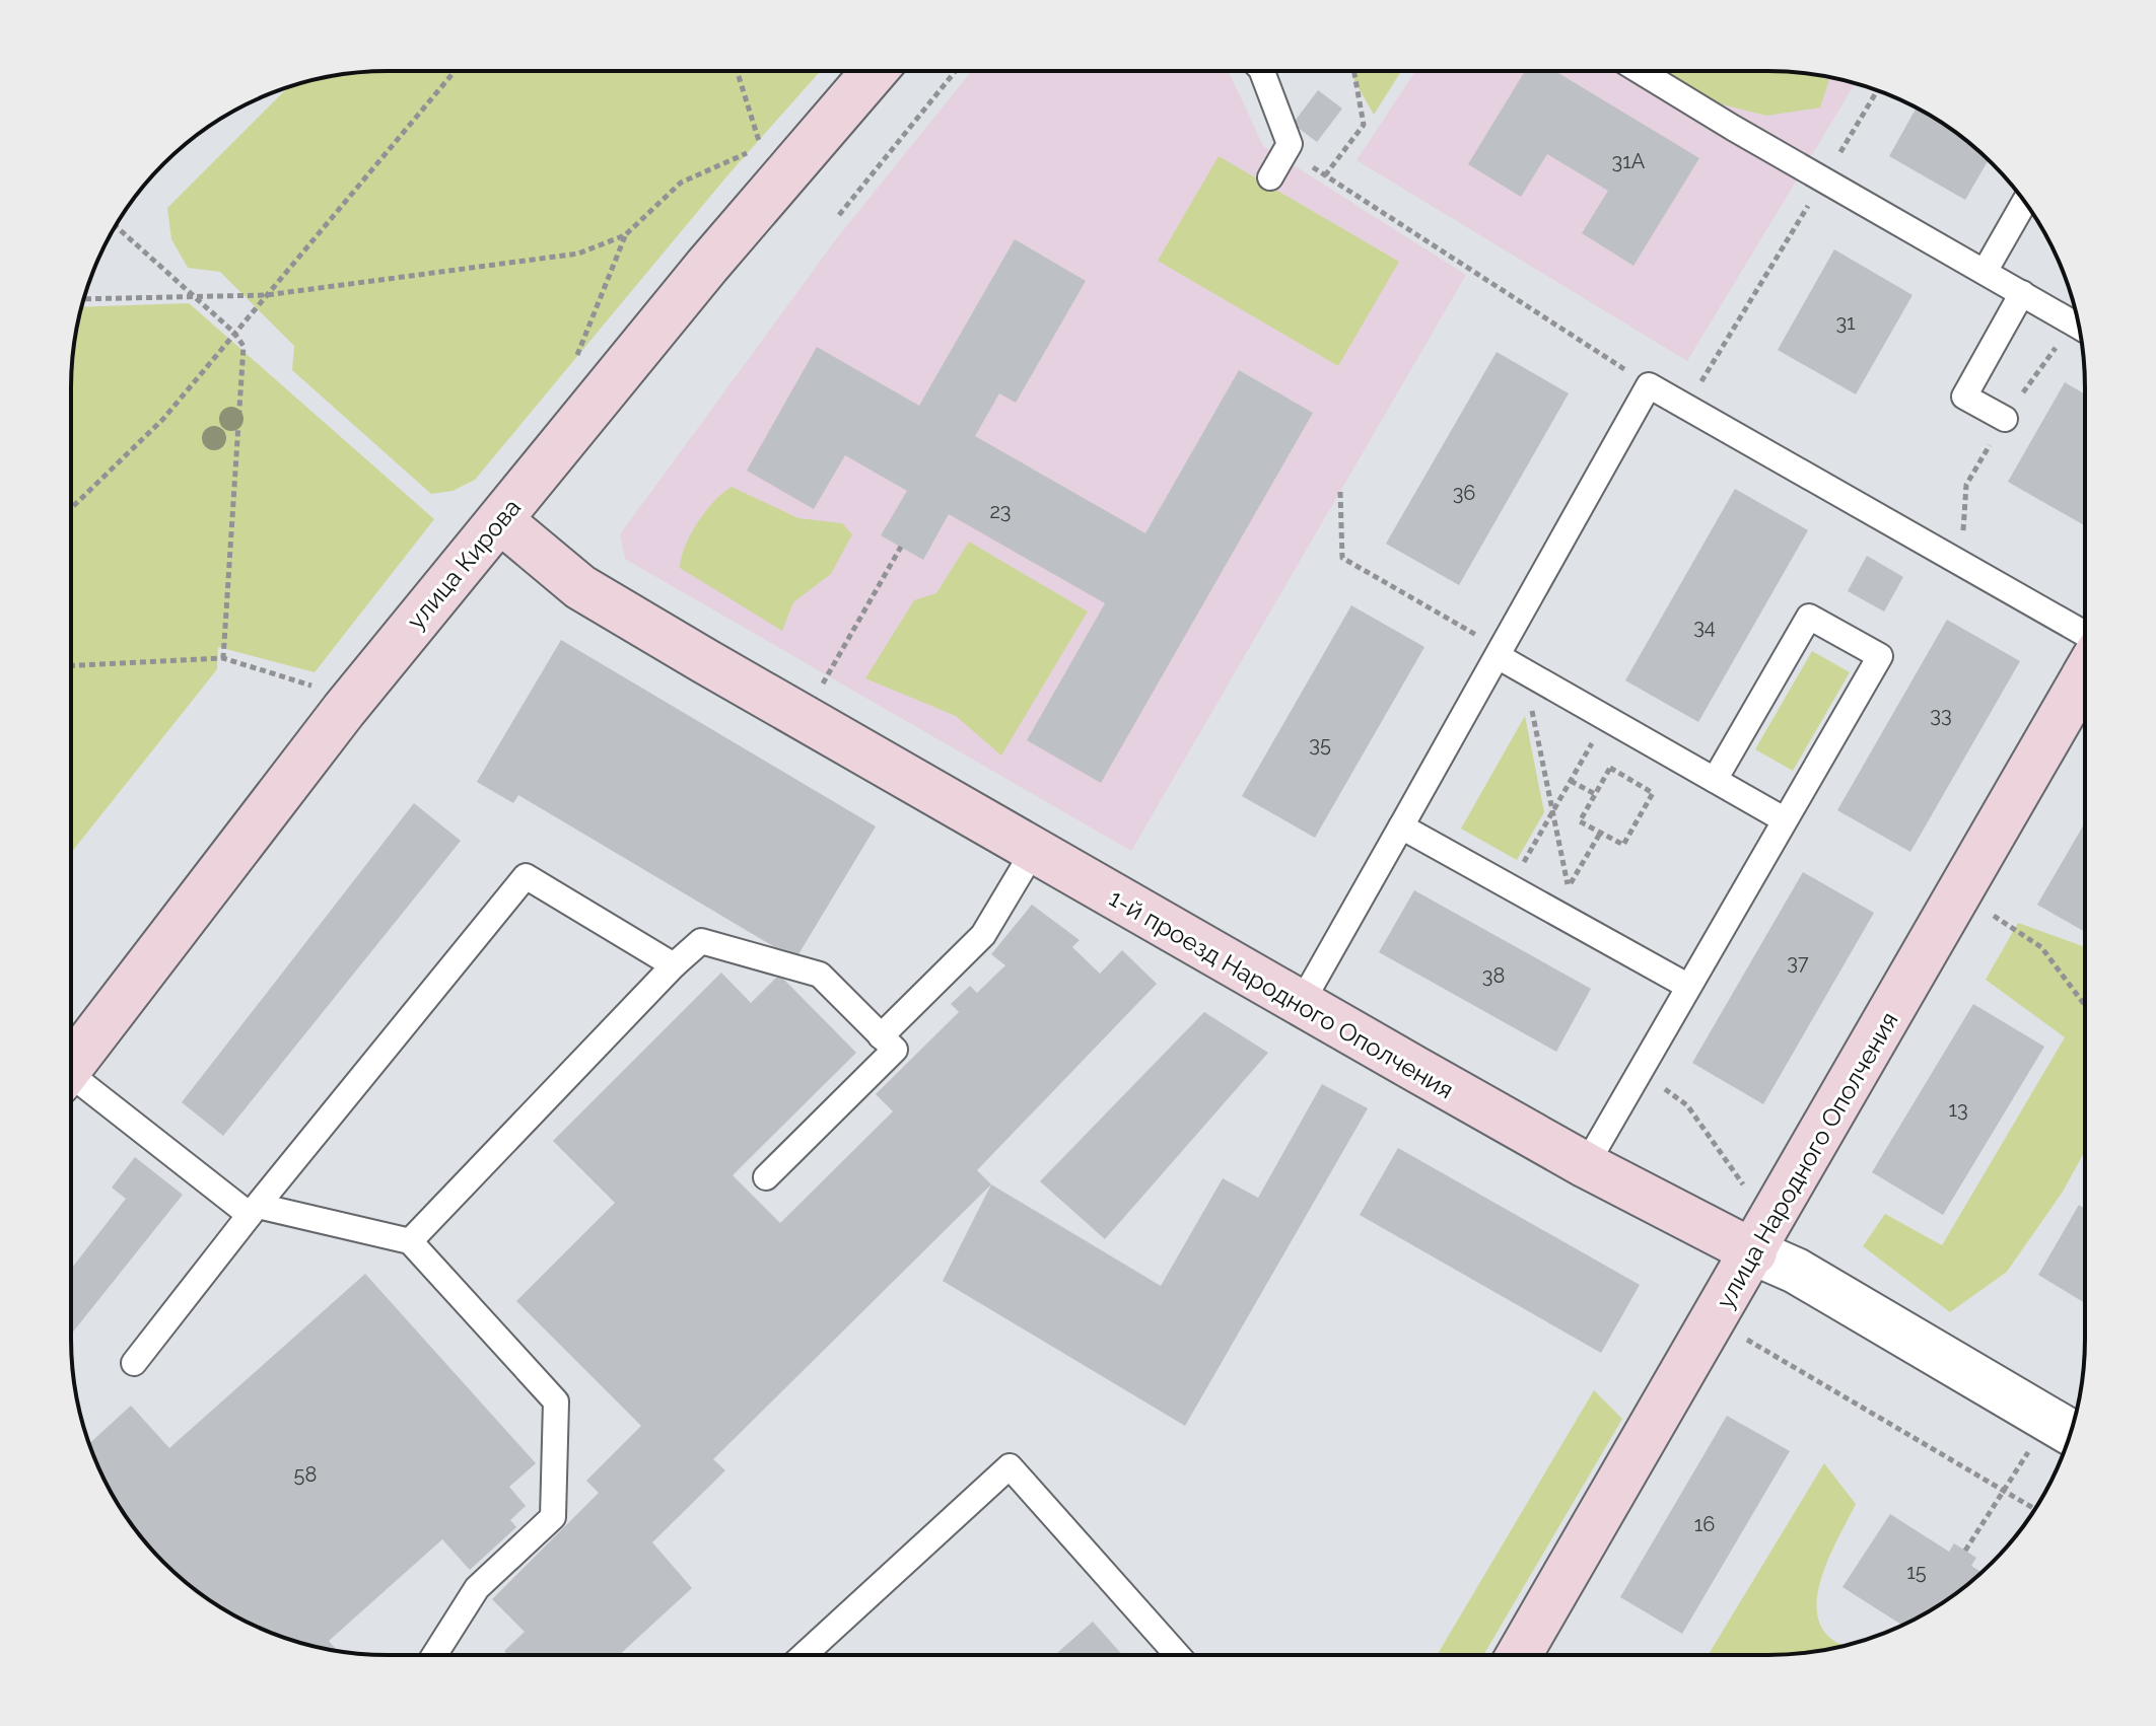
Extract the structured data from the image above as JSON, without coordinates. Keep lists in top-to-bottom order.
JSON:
{
  "streets": {
    "street": ["улица Кирова", "1-й проезд Народного Ополчения", "улица Народного Ополчения"]
  },
  "crossings": [
    ["улица Кирова", "1-й проезд Народного Ополчения"],
    ["1-й проезд Народного Ополчения", "улица Народного Ополчения"]
  ],
  "house_numbers": [
    "31А",
    "31",
    "36",
    "23",
    "34",
    "33",
    "35",
    "37",
    "38",
    "13",
    "58",
    "16",
    "15"
  ]
}
